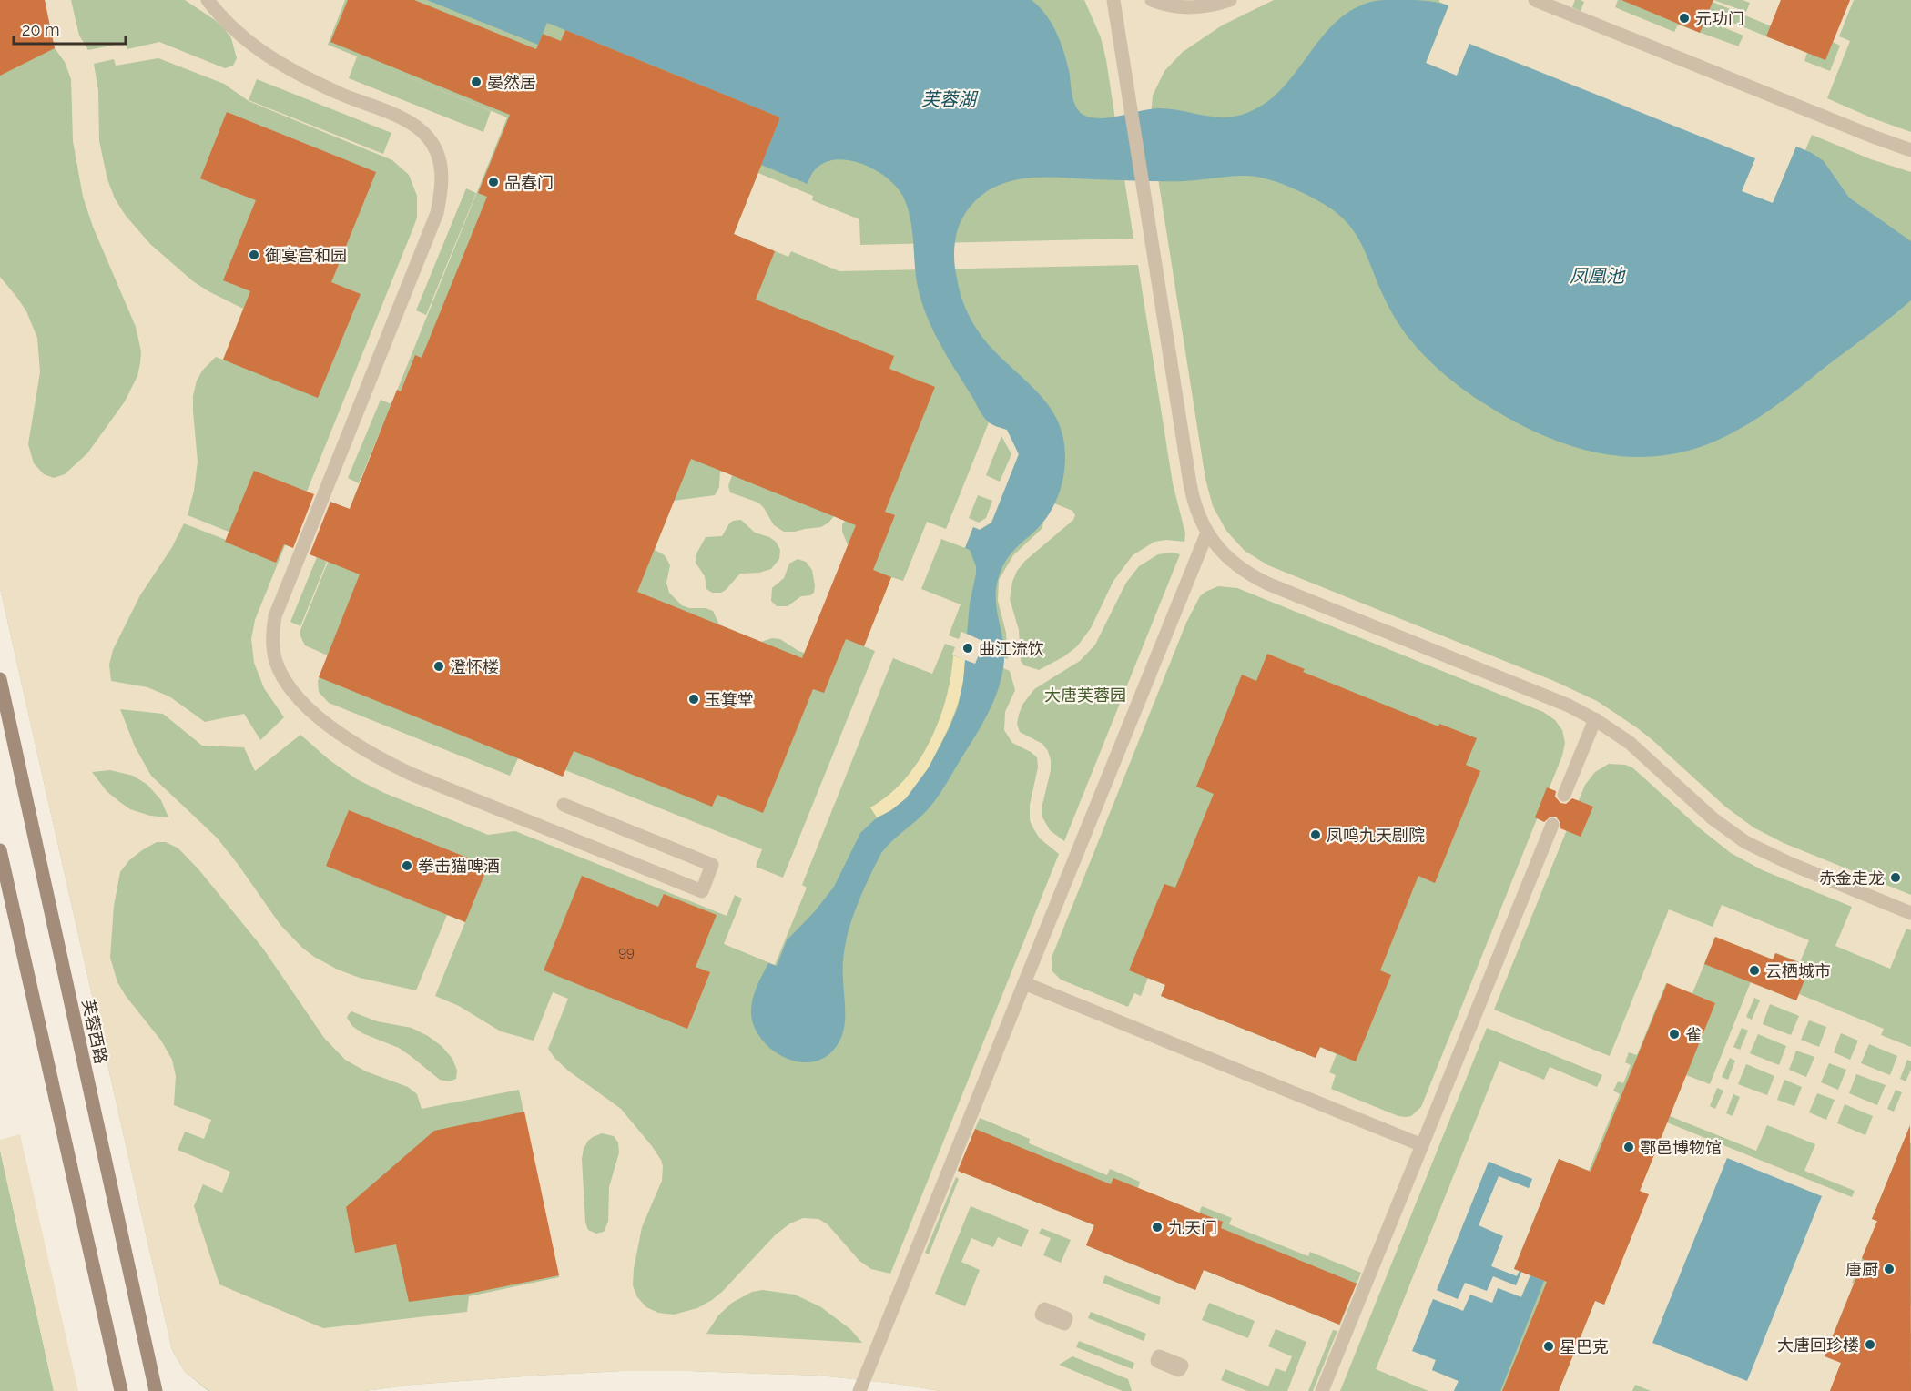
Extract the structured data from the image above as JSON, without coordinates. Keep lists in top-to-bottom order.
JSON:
{
  "streets": {
    "main road": ["芙蓉西路"]
  },
  "water": ["芙蓉湖", "凤凰池"],
  "parks": ["大唐芙蓉园"],
  "places": [
    "元功门",
    "晏然居",
    "品春门",
    "御宴宫和园",
    "曲江流饮",
    "澄怀楼",
    "玉箕堂",
    "凤鸣九天剧院",
    "拳击猫啤酒",
    "赤金走龙",
    "云栖城市",
    "雀",
    "鄠邑博物馆",
    "九天门",
    "唐厨",
    "大唐回珍楼",
    "星巴克"
  ],
  "house_numbers": ["99"],
  "scale_bar": "20 m"
}
